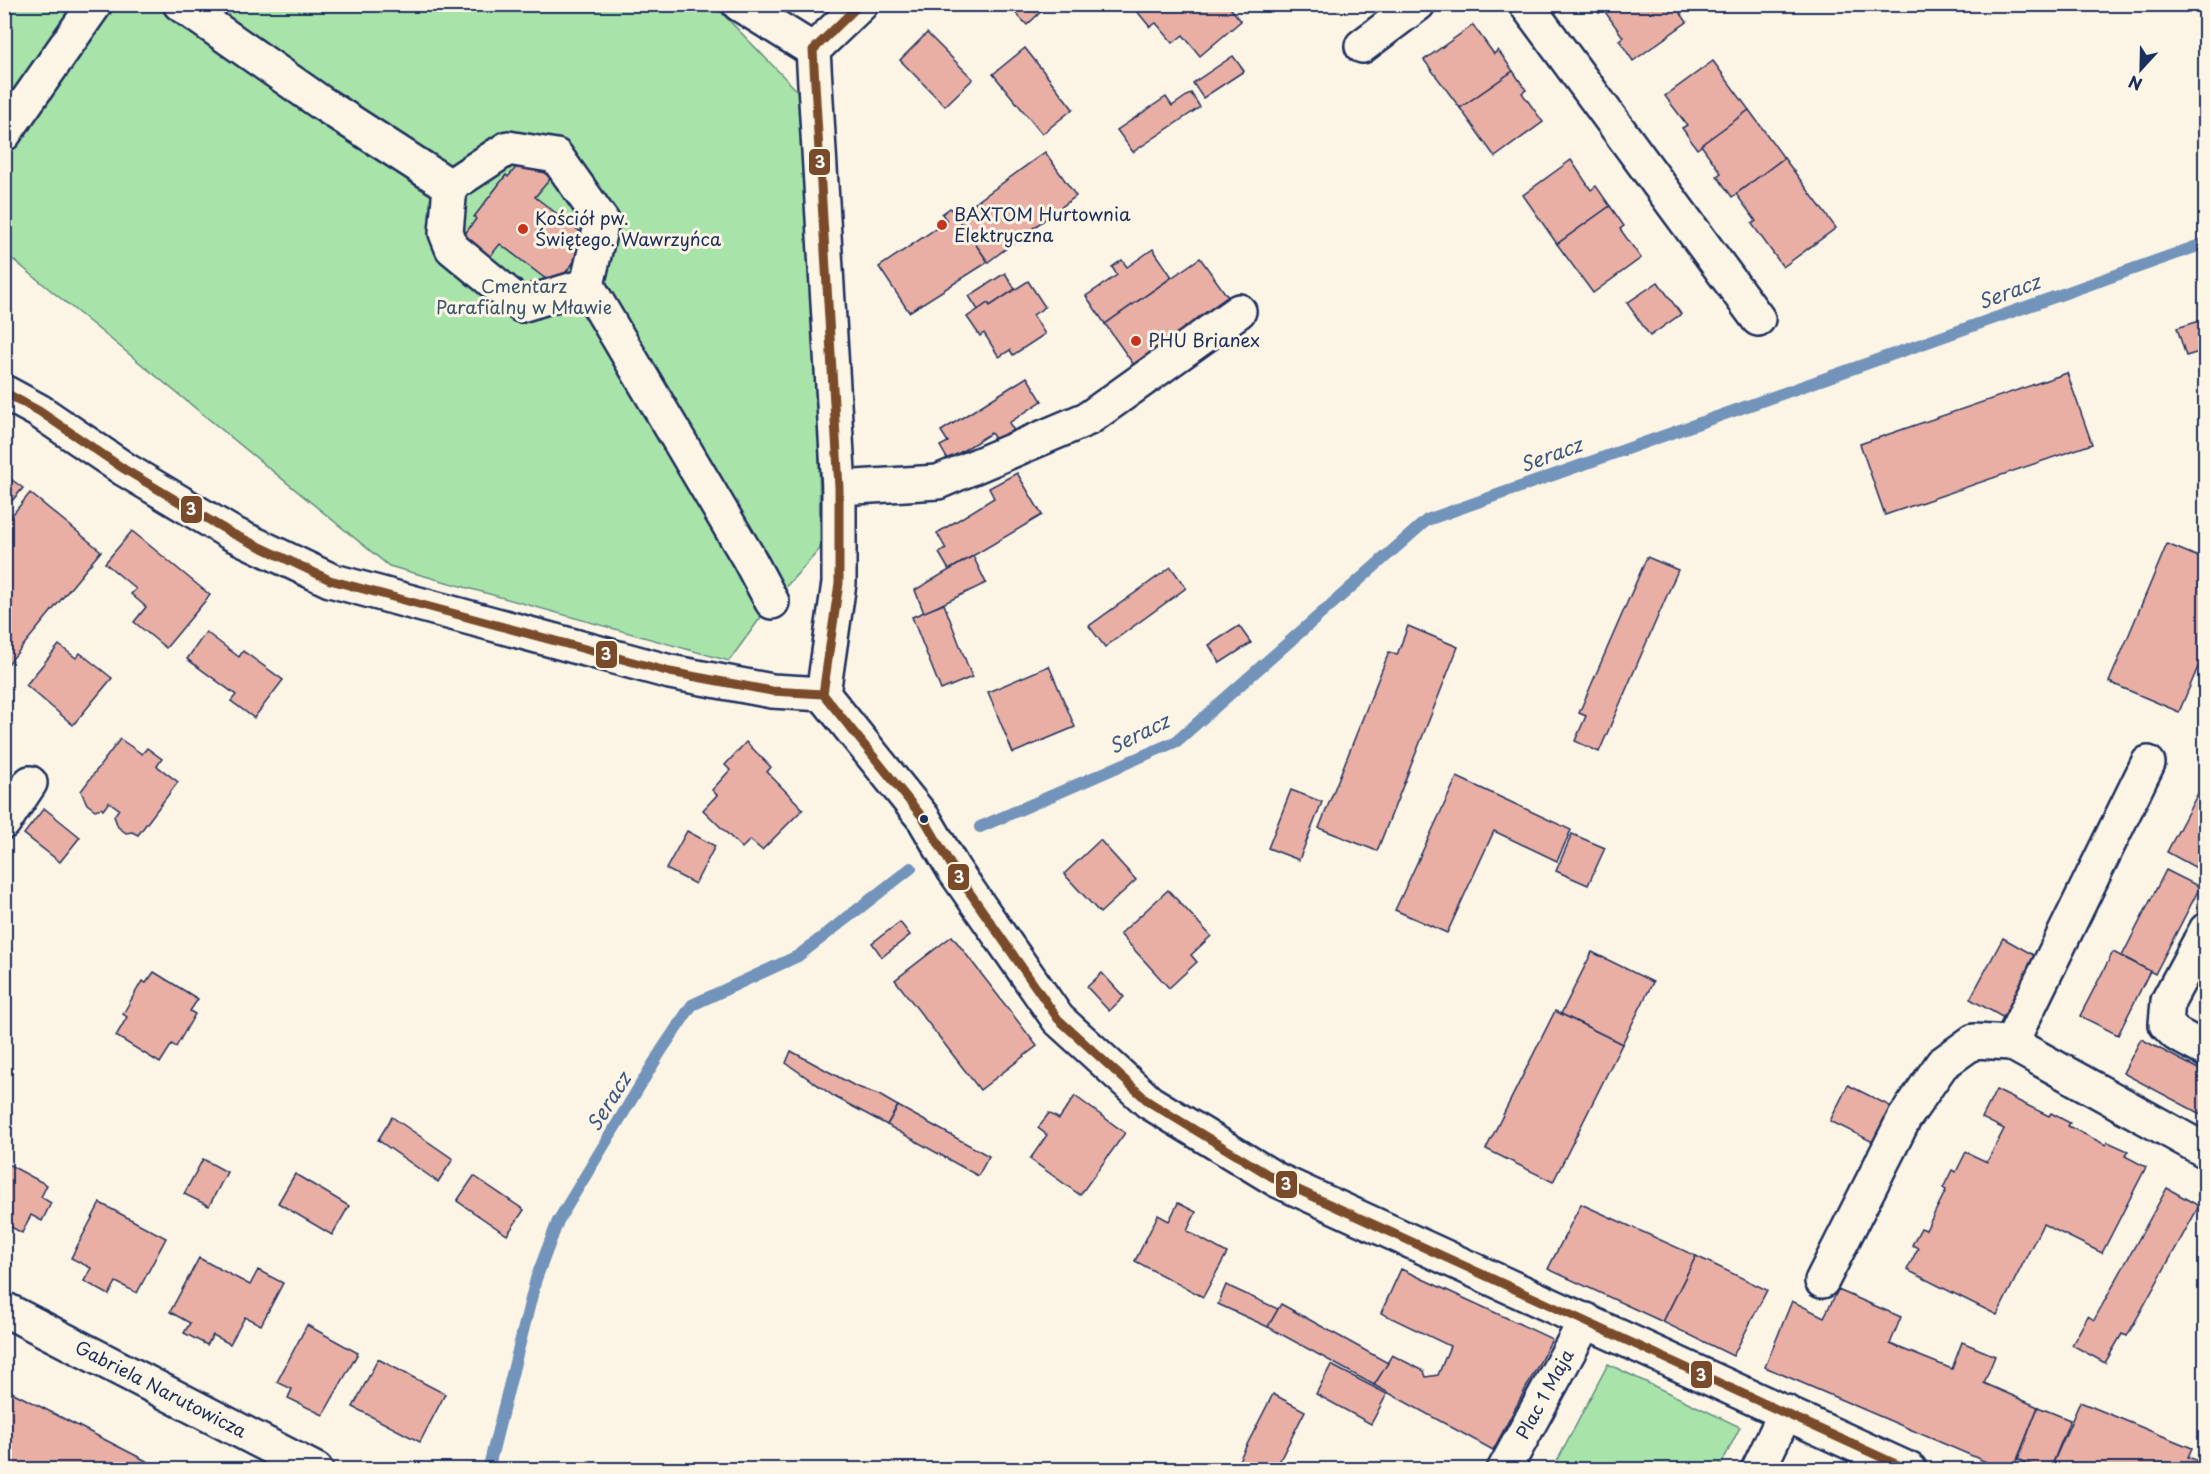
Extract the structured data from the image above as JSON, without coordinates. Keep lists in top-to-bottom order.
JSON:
{
  "streets": {
    "street": ["Gabriela Narutowicza", "Plac 1 Maja"]
  },
  "water": ["Seracz"],
  "parks": ["Cmentarz Parafialny w Mławie"],
  "places": ["BAXTOM Hurtownia Elektryczna", "Kościół pw. Świętego. Wawrzyńca", "PHU Brianex"],
  "lines": ["transit line 3"],
  "north": "bottom"
}
